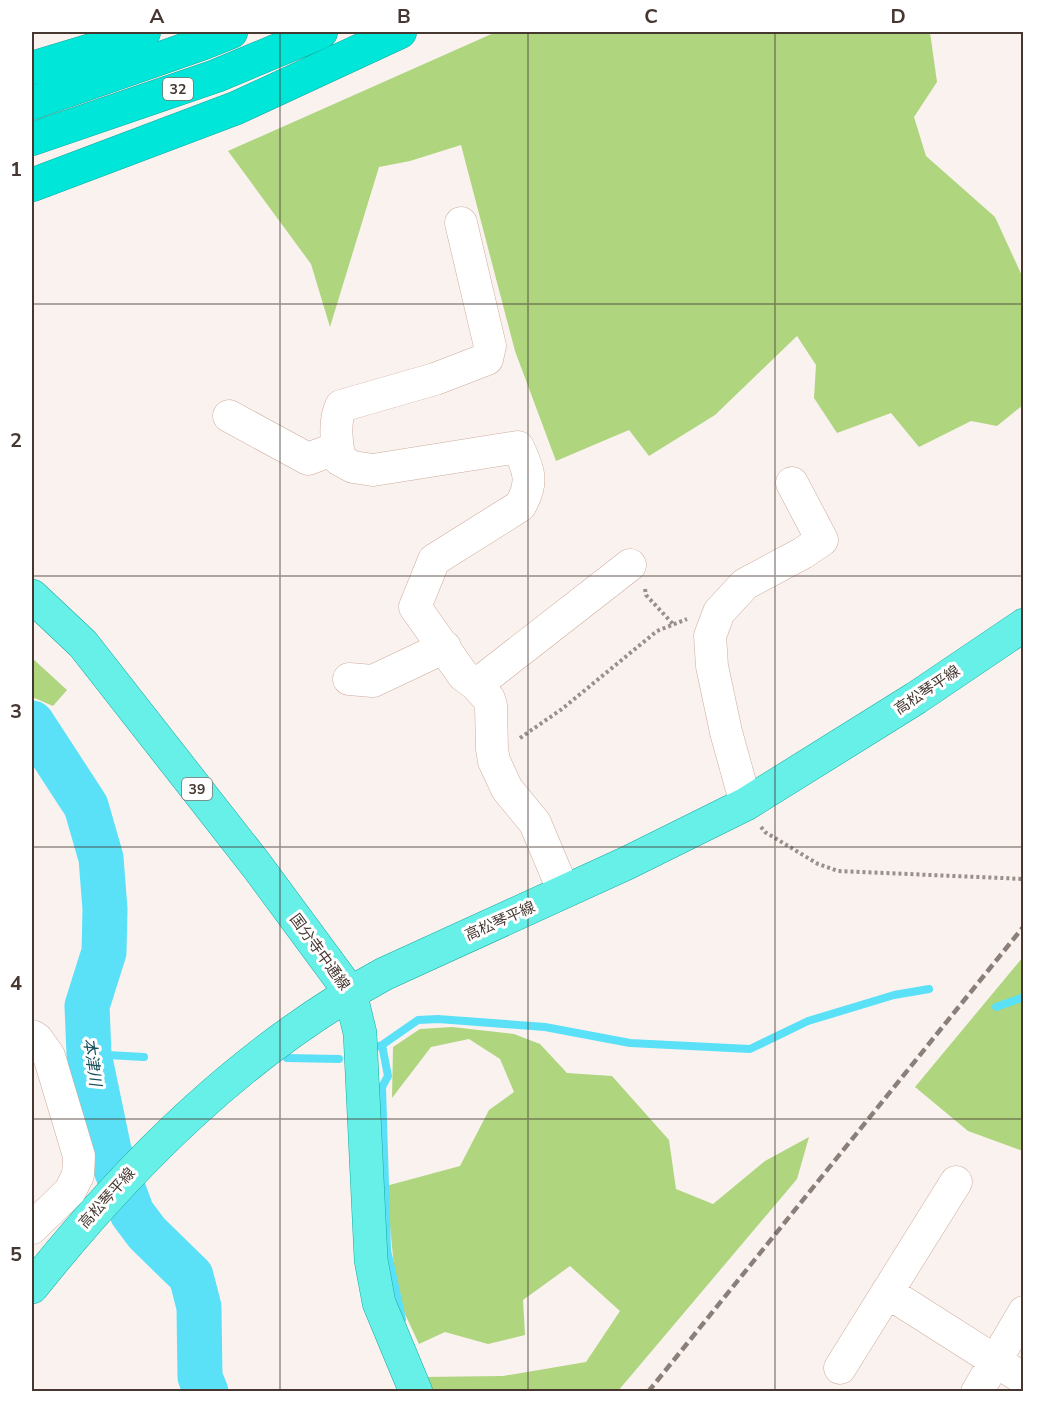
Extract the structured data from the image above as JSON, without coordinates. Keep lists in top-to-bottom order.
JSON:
{
  "streets": {
    "highway": ["32"],
    "main road": ["高松琴平線", "39", "国分寺中通線"]
  },
  "crossings": [
    ["高松琴平線", "国分寺中通線"]
  ],
  "water": ["本津川"],
  "grid": {
    "columns": [
      "A",
      "B",
      "C",
      "D"
    ],
    "rows": [
      "1",
      "2",
      "3",
      "4",
      "5"
    ]
  }
}
